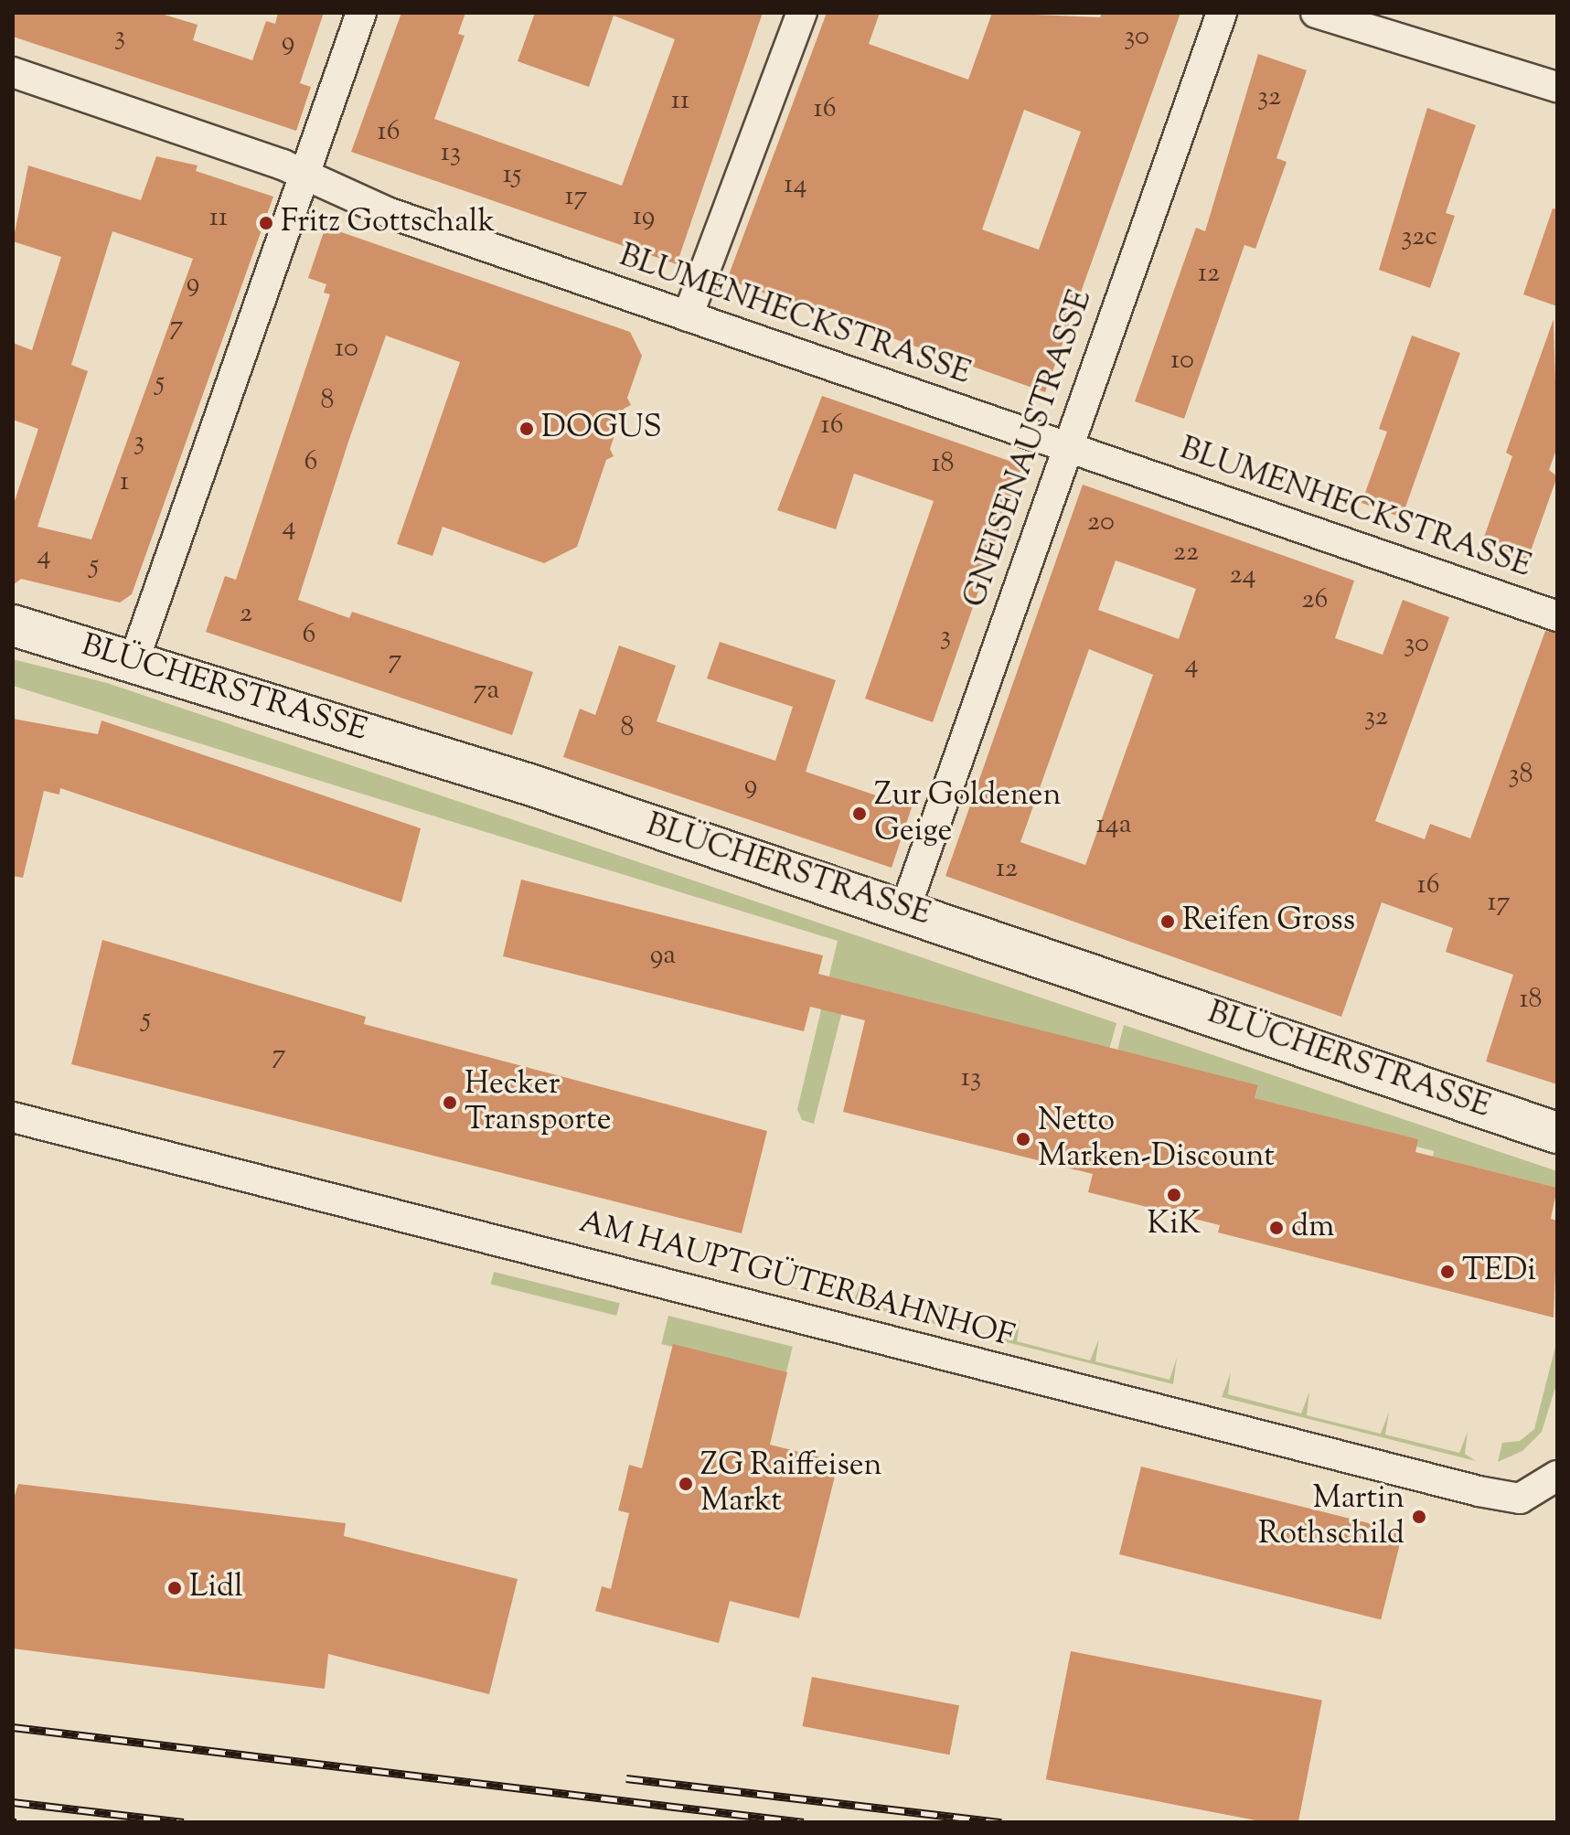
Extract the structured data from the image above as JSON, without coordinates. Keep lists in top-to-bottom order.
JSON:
{
  "streets": {
    "main road": ["BLÜCHERSTRASSE"],
    "street": ["BLUMENHECKSTRASSE", "GNEISENAUSTRASSE", "AM HAUPTGÜTERBAHNHOF"]
  },
  "crossings": [
    ["BLUMENHECKSTRASSE", "GNEISENAUSTRASSE"],
    ["GNEISENAUSTRASSE", "BLÜCHERSTRASSE"]
  ],
  "places": [
    "Fritz Gottschalk",
    "DOGUS",
    "Zur Goldenen Geige",
    "Reifen Gross",
    "Hecker Transporte",
    "Netto Marken-Discount",
    "KiK",
    "dm",
    "TEDi",
    "ZG Raiffeisen Markt",
    "Martin Rothschild",
    "Lidl"
  ],
  "house_numbers": [
    "3",
    "30",
    "9",
    "32",
    "11",
    "16",
    "16",
    "13",
    "15",
    "14",
    "17",
    "19",
    "11",
    "32c",
    "12",
    "9",
    "7",
    "10",
    "10",
    "5",
    "8",
    "16",
    "3",
    "6",
    "18",
    "1",
    "20",
    "4",
    "22",
    "4",
    "5",
    "24",
    "26",
    "2",
    "6",
    "3",
    "30",
    "7",
    "4",
    "7a",
    "32",
    "8",
    "38",
    "9",
    "14a",
    "12",
    "16",
    "17",
    "9a",
    "18",
    "5",
    "7",
    "13"
  ]
}
